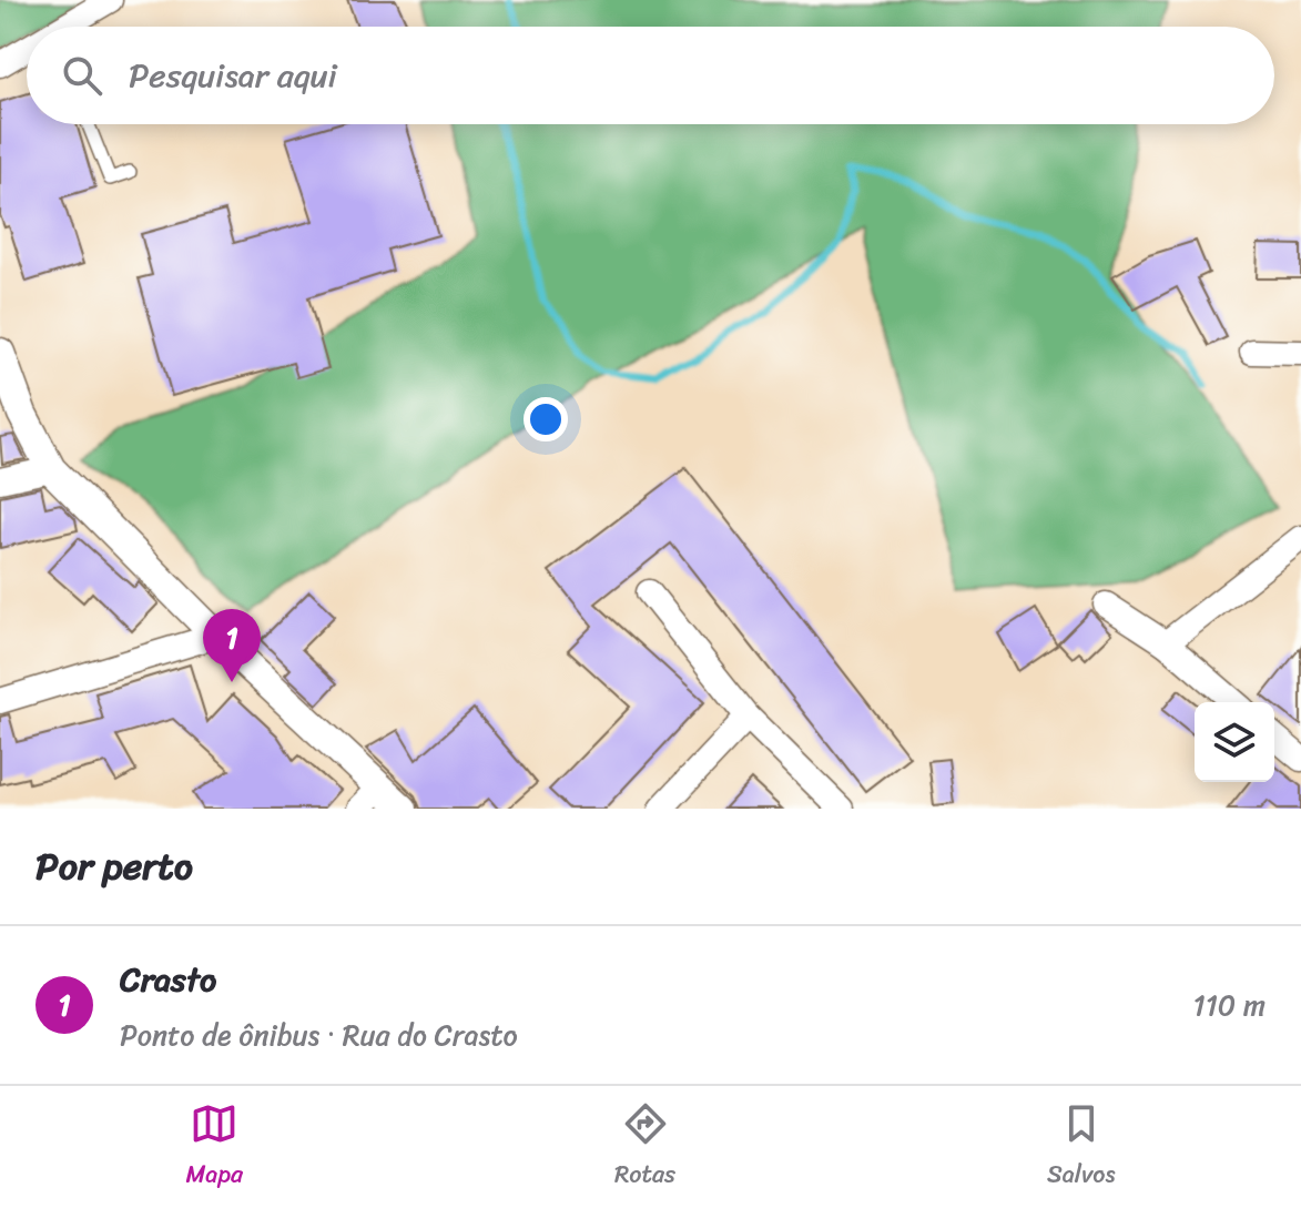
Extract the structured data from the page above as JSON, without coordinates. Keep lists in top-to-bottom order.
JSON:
{
  "page": {
    "search": "Pesquisar aqui",
    "pins": "1",
    "heading": "Por perto",
    "list": [
      {
        "mark": "1",
        "name": "Crasto",
        "note": "Ponto de ônibus · Rua do Crasto",
        "value": "110 m"
      }
    ],
    "nav": ["Mapa", "Rotas", "Salvos"]
  }
}
